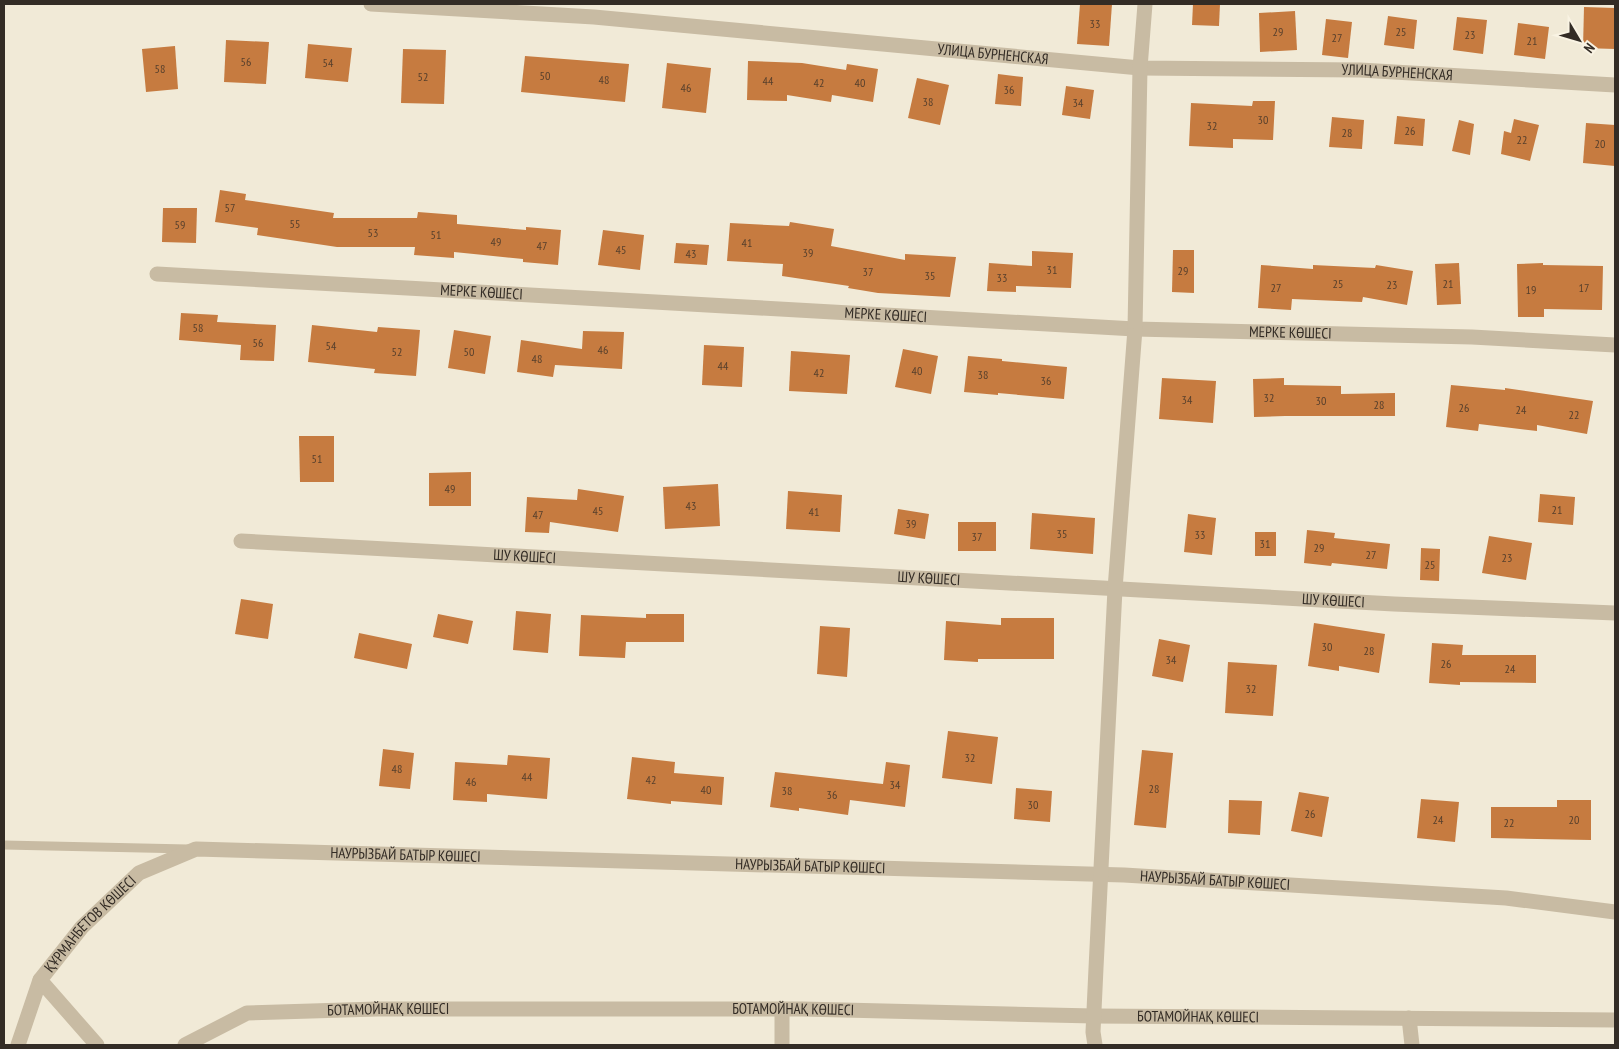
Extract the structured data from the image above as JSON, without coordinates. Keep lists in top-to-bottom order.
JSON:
{
  "streets": {
    "street": [
      "УЛИЦА БУРНЕНСКАЯ",
      "МЕРКЕ КӨШЕСІ",
      "ШУ КӨШЕСІ",
      "НАУРЫЗБАЙ БАТЫР КӨШЕСІ",
      "ҚҰРМАНБЕТОВ КӨШЕСІ",
      "БОТАМОЙНАҚ КӨШЕСІ"
    ]
  },
  "crossings": [
    ["НАУРЫЗБАЙ БАТЫР КӨШЕСІ", "ҚҰРМАНБЕТОВ КӨШЕСІ"]
  ],
  "house_numbers": [
    "33",
    "29",
    "25",
    "23",
    "27",
    "21",
    "56",
    "54",
    "58",
    "50",
    "52",
    "48",
    "44",
    "42",
    "40",
    "46",
    "36",
    "38",
    "34",
    "30",
    "32",
    "26",
    "28",
    "22",
    "20",
    "57",
    "55",
    "59",
    "53",
    "51",
    "49",
    "41",
    "47",
    "45",
    "39",
    "43",
    "31",
    "29",
    "37",
    "35",
    "33",
    "25",
    "21",
    "23",
    "27",
    "17",
    "19",
    "58",
    "56",
    "54",
    "46",
    "52",
    "50",
    "48",
    "44",
    "40",
    "42",
    "38",
    "36",
    "32",
    "34",
    "30",
    "28",
    "26",
    "24",
    "22",
    "51",
    "49",
    "43",
    "21",
    "45",
    "41",
    "47",
    "39",
    "35",
    "33",
    "37",
    "31",
    "29",
    "27",
    "23",
    "25",
    "30",
    "28",
    "34",
    "26",
    "24",
    "32",
    "32",
    "48",
    "44",
    "42",
    "46",
    "34",
    "28",
    "40",
    "38",
    "36",
    "30",
    "26",
    "24",
    "20",
    "22"
  ],
  "north": "bottom right"
}
